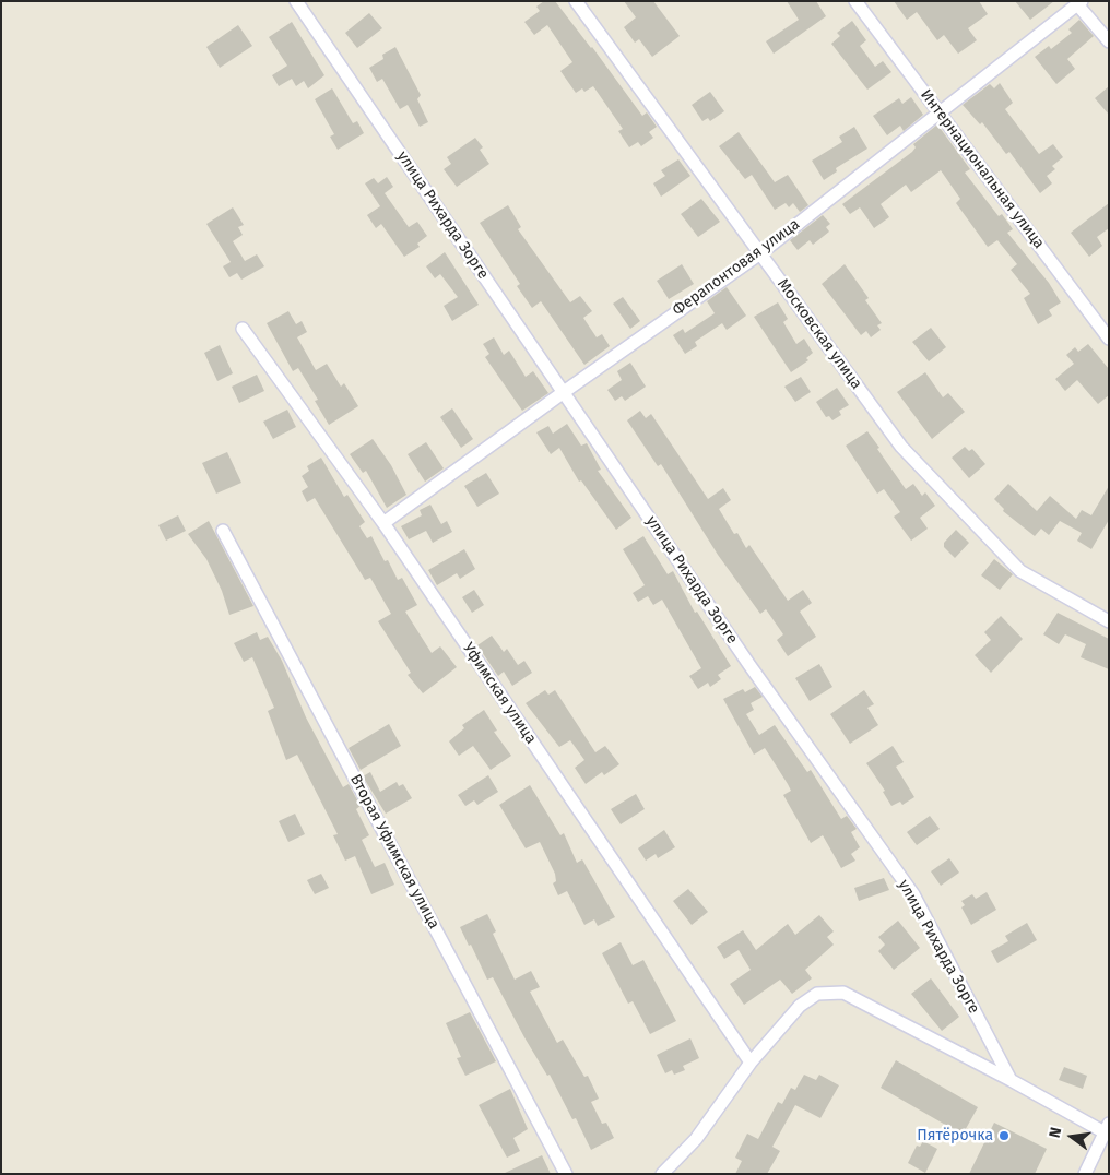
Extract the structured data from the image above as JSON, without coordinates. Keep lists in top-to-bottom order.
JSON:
{
  "streets": {
    "street": [
      "Интернациональная улица",
      "улица Рихарда Зорге",
      "Ферапонтовая улица",
      "Московская улица",
      "Уфимская улица",
      "Вторая Уфимская улица"
    ]
  },
  "crossings": [
    ["Интернациональная улица", "Ферапонтовая улица"],
    ["улица Рихарда Зорге", "Ферапонтовая улица"],
    ["Ферапонтовая улица", "Московская улица"],
    ["Ферапонтовая улица", "Уфимская улица"]
  ],
  "places": ["Пятёрочка"],
  "north": "left"
}
